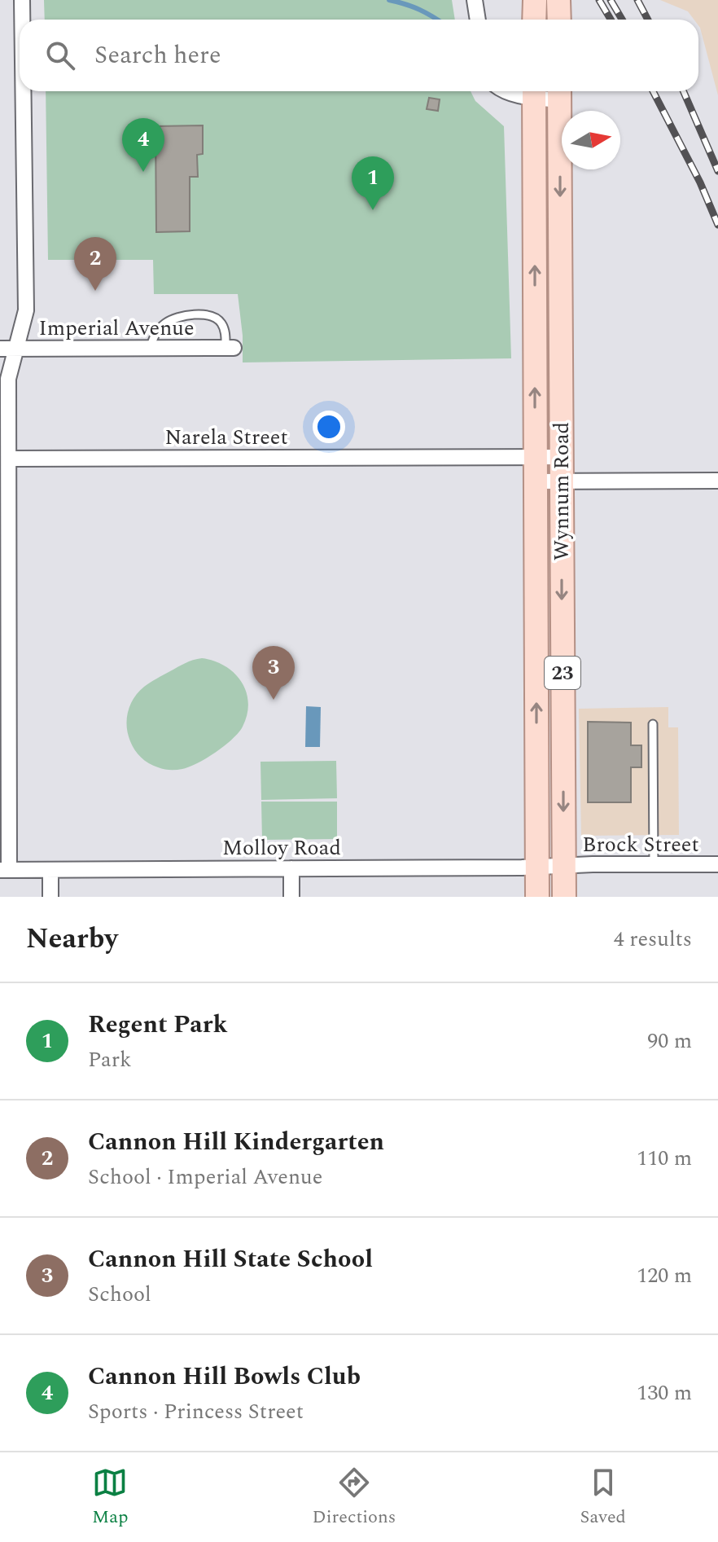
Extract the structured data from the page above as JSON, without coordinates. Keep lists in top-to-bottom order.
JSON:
{
  "streets": {
    "main road": ["Wynnum Road", "23"],
    "street": [
      "Imperial Avenue",
      "Narela Street",
      "Brock Street",
      "Molloy Road"
    ]
  },
  "crossings": [
    ["Narela Street", "Wynnum Road"],
    ["Wynnum Road", "Brock Street"],
    ["Wynnum Road", "Molloy Road"],
    ["Brock Street", "Molloy Road"]
  ],
  "north": "right",
  "page": {
    "search": "Search here",
    "pins": [
      "4",
      "1",
      "2",
      "3"
    ],
    "heading": ["Nearby", "4 results"],
    "list": [
      {
        "mark": "1",
        "name": "Regent Park",
        "note": "Park",
        "value": "90 m"
      },
      {
        "mark": "2",
        "name": "Cannon Hill Kindergarten",
        "note": "School · Imperial Avenue",
        "value": "110 m"
      },
      {
        "mark": "3",
        "name": "Cannon Hill State School",
        "note": "School",
        "value": "120 m"
      },
      {
        "mark": "4",
        "name": "Cannon Hill Bowls Club",
        "note": "Sports · Princess Street",
        "value": "130 m"
      }
    ],
    "nav": ["Map", "Directions", "Saved"]
  }
}
